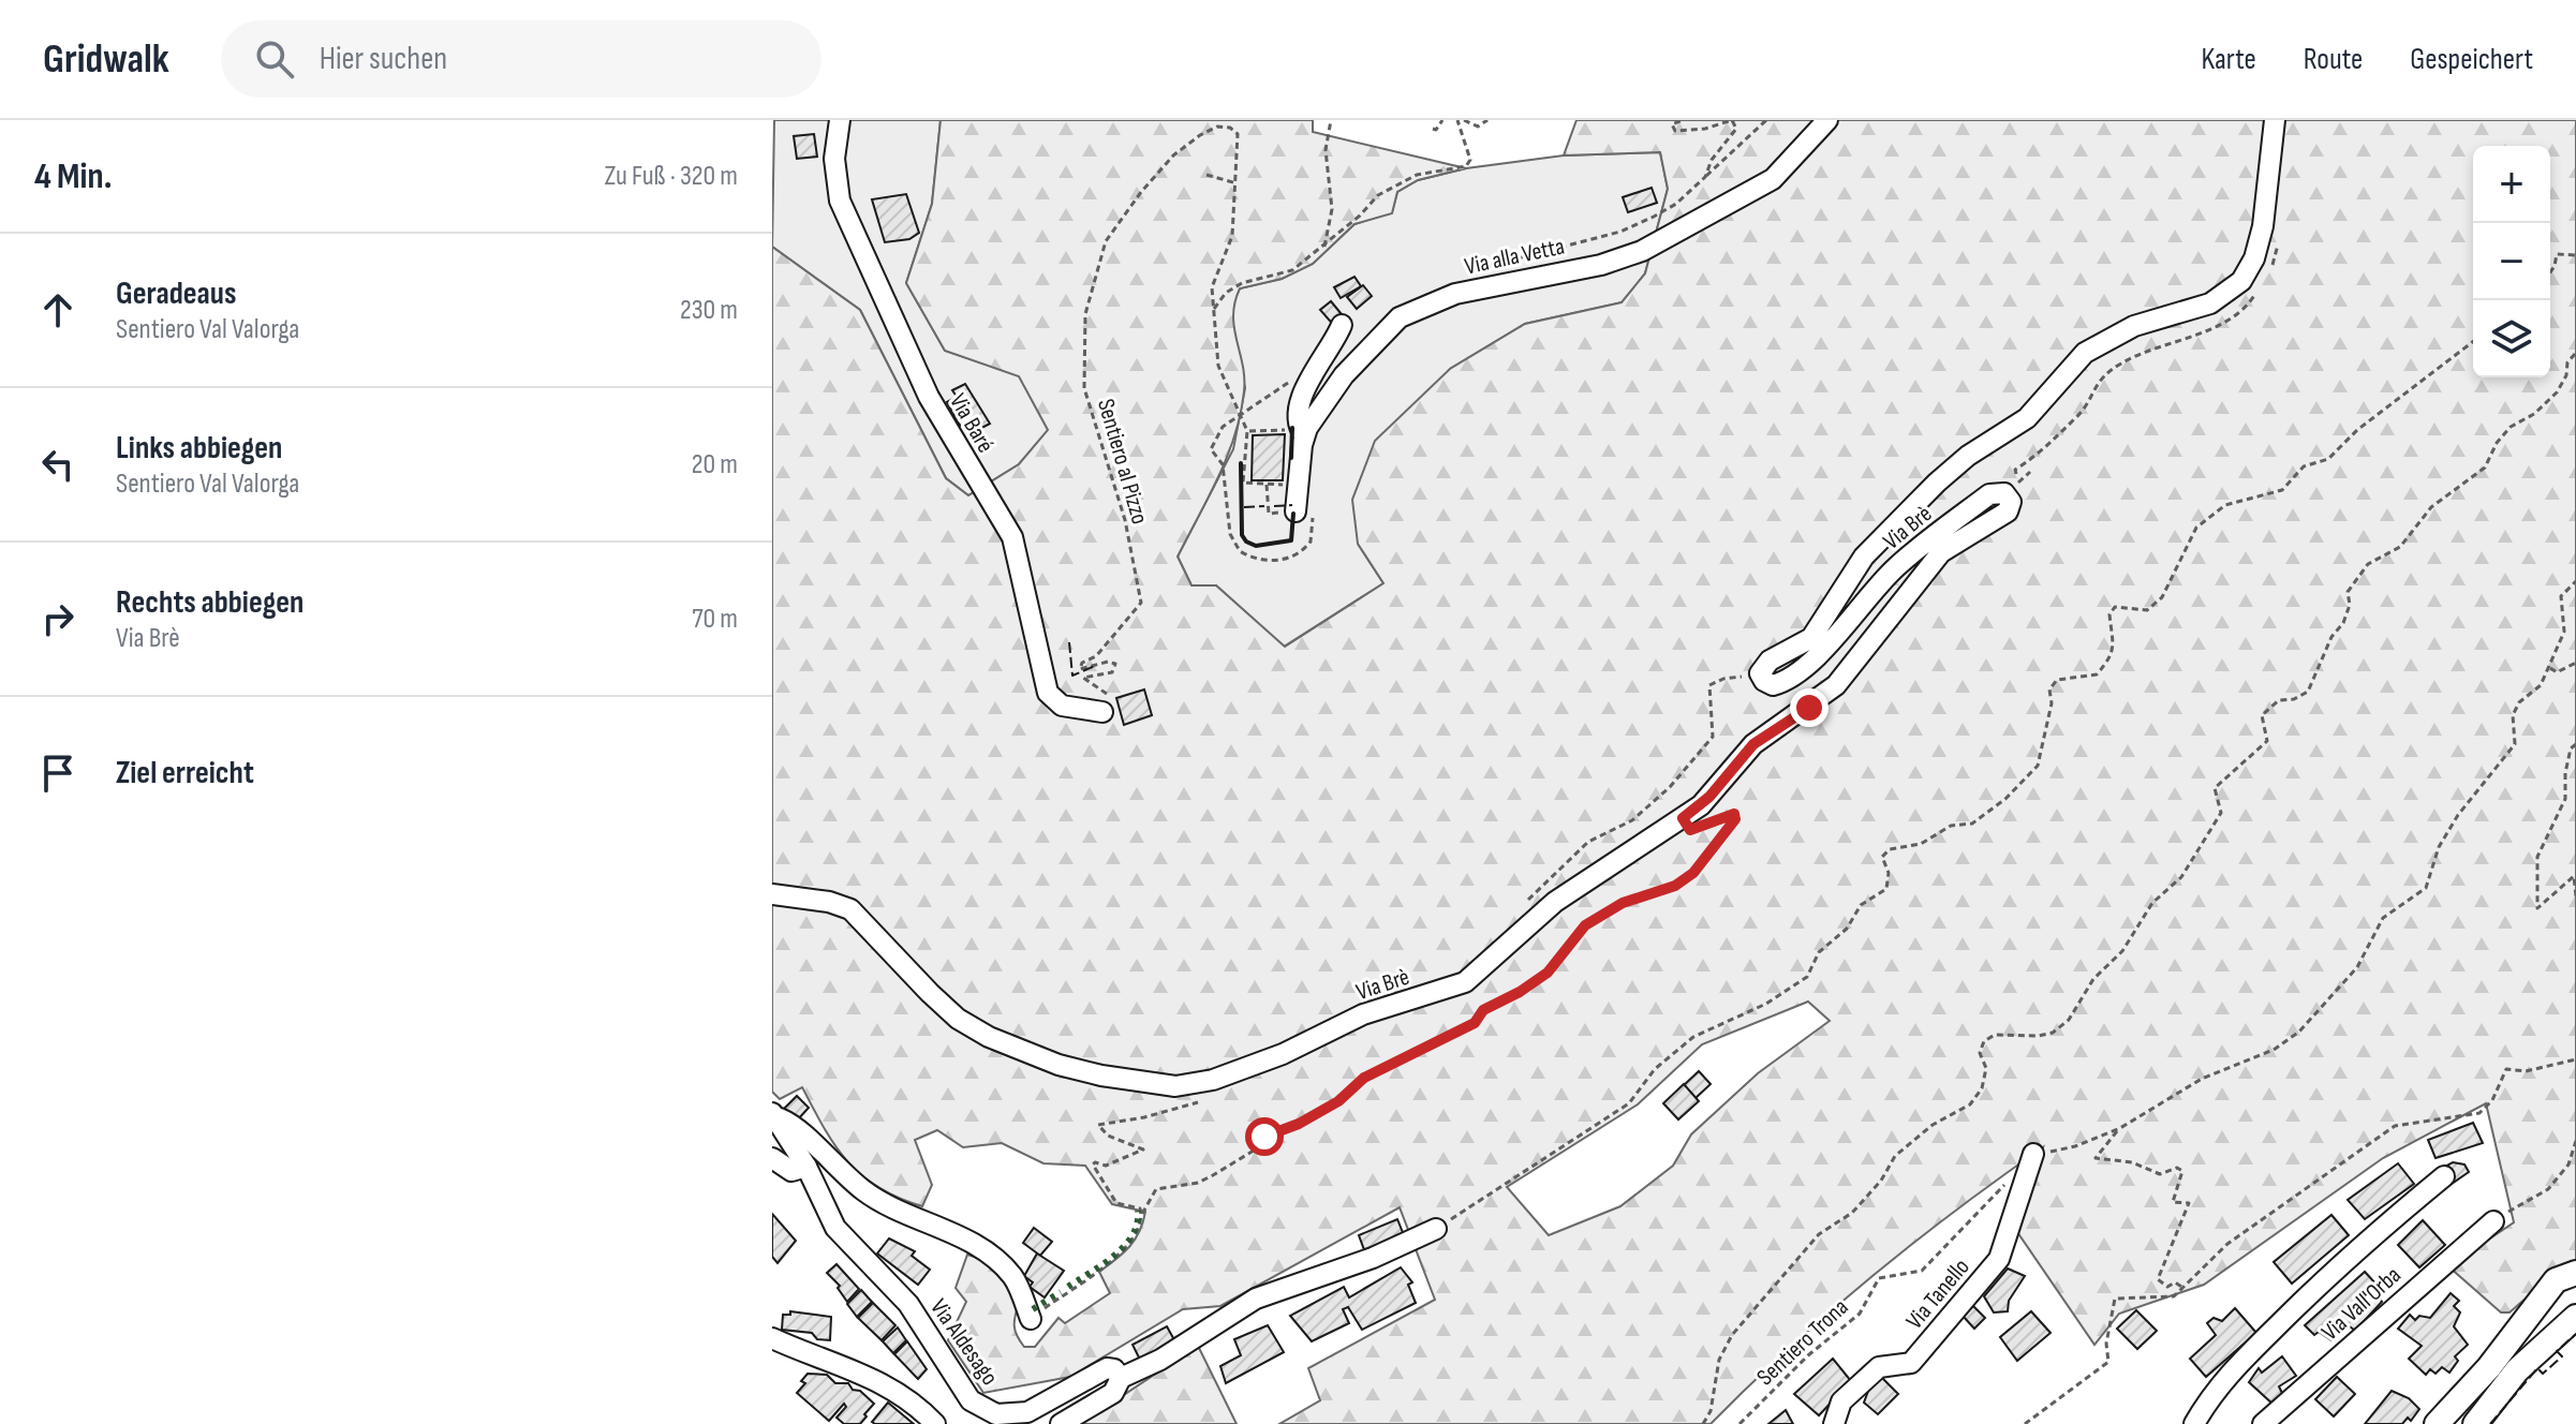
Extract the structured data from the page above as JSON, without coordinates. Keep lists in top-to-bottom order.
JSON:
{
  "streets": {
    "street": [
      "Via alla Vetta",
      "Via Baré",
      "Via Brè",
      "Via Tanello",
      "Via Vall'Orba",
      "Via Aldesago"
    ],
    "path": ["Sentiero al Pizzo", "Sentiero Trona"]
  },
  "crossings": [
    ["Via Baré", "Sentiero al Pizzo"]
  ],
  "page": {
    "header": "Gridwalk",
    "search": "Hier suchen",
    "nav": ["Karte", "Route", "Gespeichert"],
    "heading": ["4 Min.", "Zu Fuß · 320 m"],
    "map_buttons": ["+", "−"],
    "list": [
      ["Geradeaus", "Sentiero Val Valorga", "230 m"],
      ["Links abbiegen", "Sentiero Val Valorga", "20 m"],
      ["Rechts abbiegen", "Via Brè", "70 m"],
      "Ziel erreicht"
    ]
  }
}
